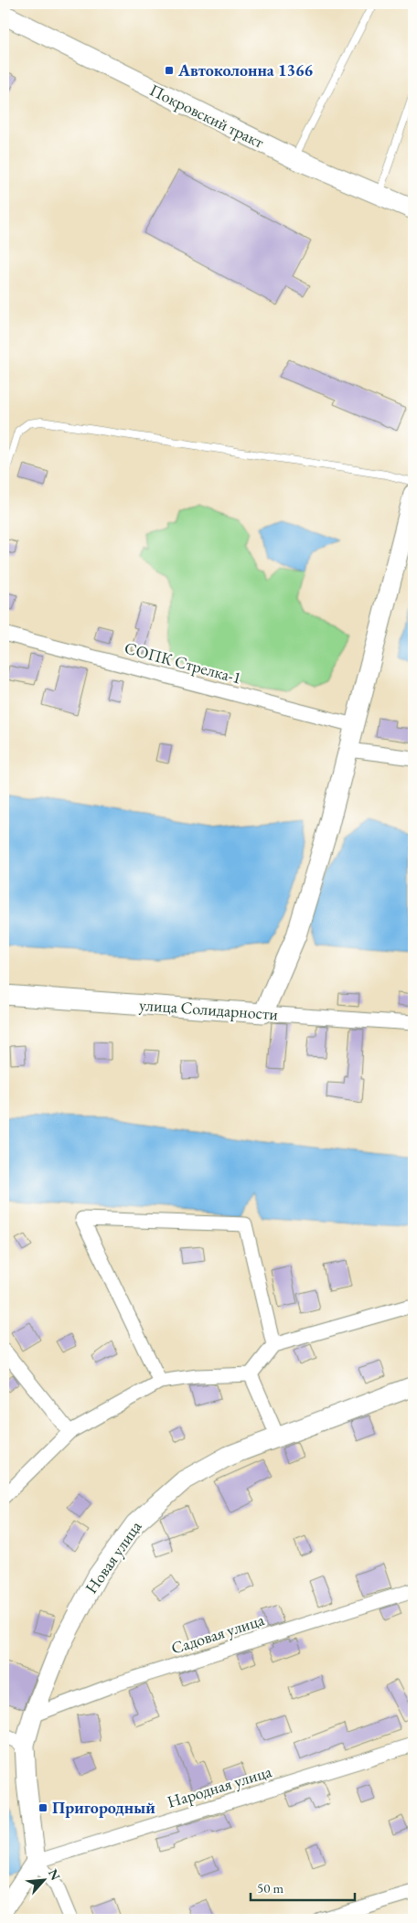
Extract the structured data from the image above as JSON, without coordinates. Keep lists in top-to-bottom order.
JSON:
{
  "streets": {
    "street": [
      "Покровский тракт",
      "СОПК Стрелка-1",
      "улица Солидарности",
      "Новая улица",
      "Садовая улица",
      "Народная улица"
    ]
  },
  "crossings": [
    ["Новая улица", "Садовая улица"],
    ["Новая улица", "Народная улица"]
  ],
  "places": {
    "transit": ["Автоколонна 1366", "Пригородный"]
  },
  "scale_bar": "50 m",
  "north": "top right"
}
